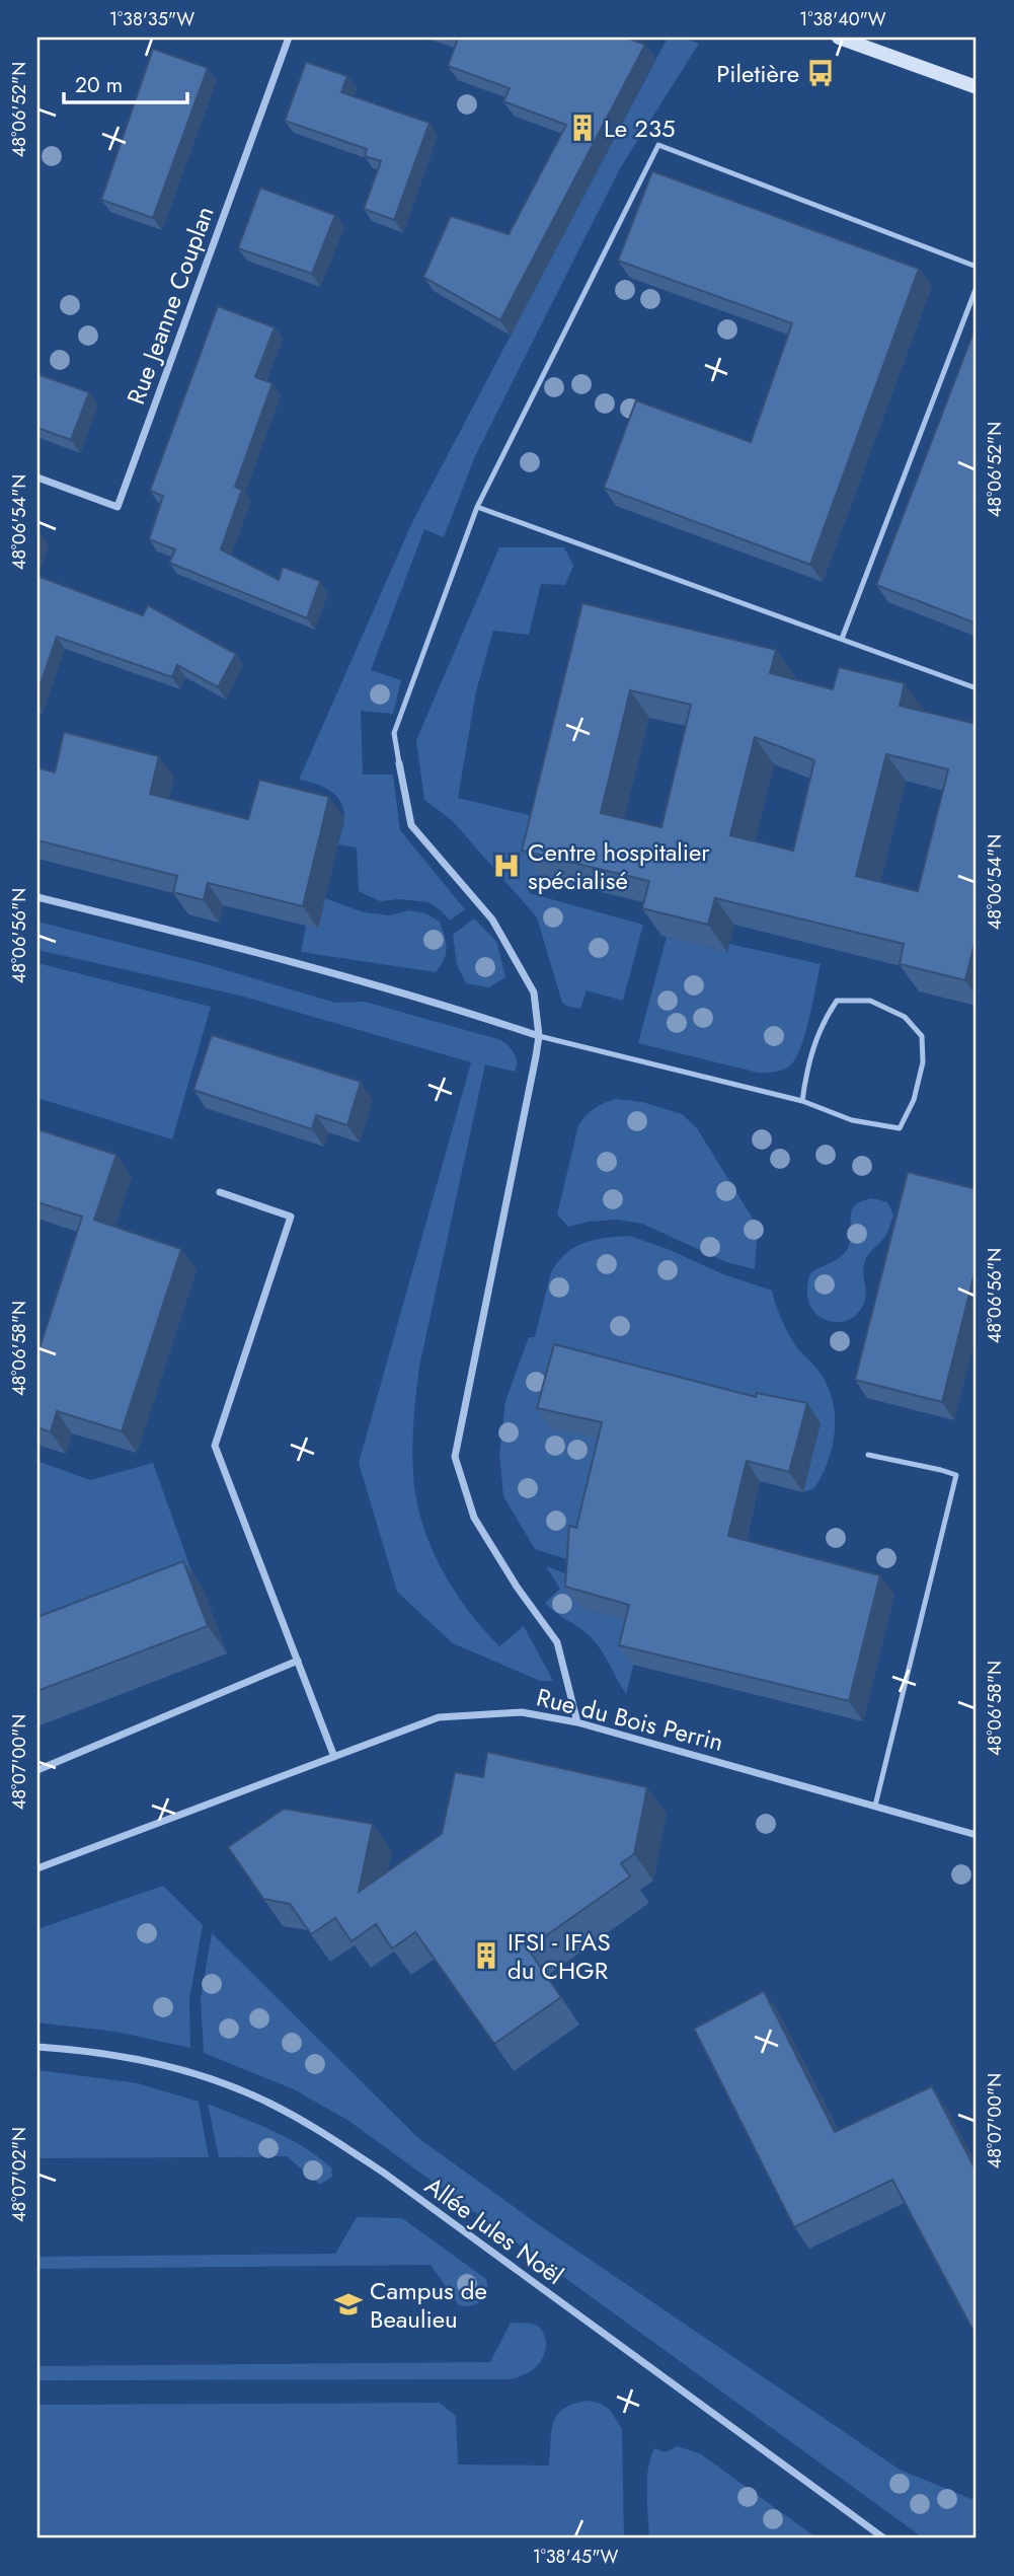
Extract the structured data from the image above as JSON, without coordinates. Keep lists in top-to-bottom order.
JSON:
{
  "streets": {
    "street": ["Rue Jeanne Couplan", "Rue du Bois Perrin", "Allée Jules Noël"]
  },
  "places": {
    "bus stop": ["Piletière"],
    "building": ["Le 235", "IFSI - IFAS du CHGR"],
    "hospital": ["Centre hospitalier spécialisé"],
    "school or university": ["Campus de Beaulieu"]
  },
  "scale_bar": "20 m",
  "coordinates": [
    "1°38'35\"W",
    "1°38'40\"W",
    "48°06'52\"N",
    "48°06'54\"N",
    "48°06'56\"N",
    "48°06'58\"N",
    "48°07'00\"N",
    "48°07'02\"N",
    "1°38'45\"W"
  ]
}
